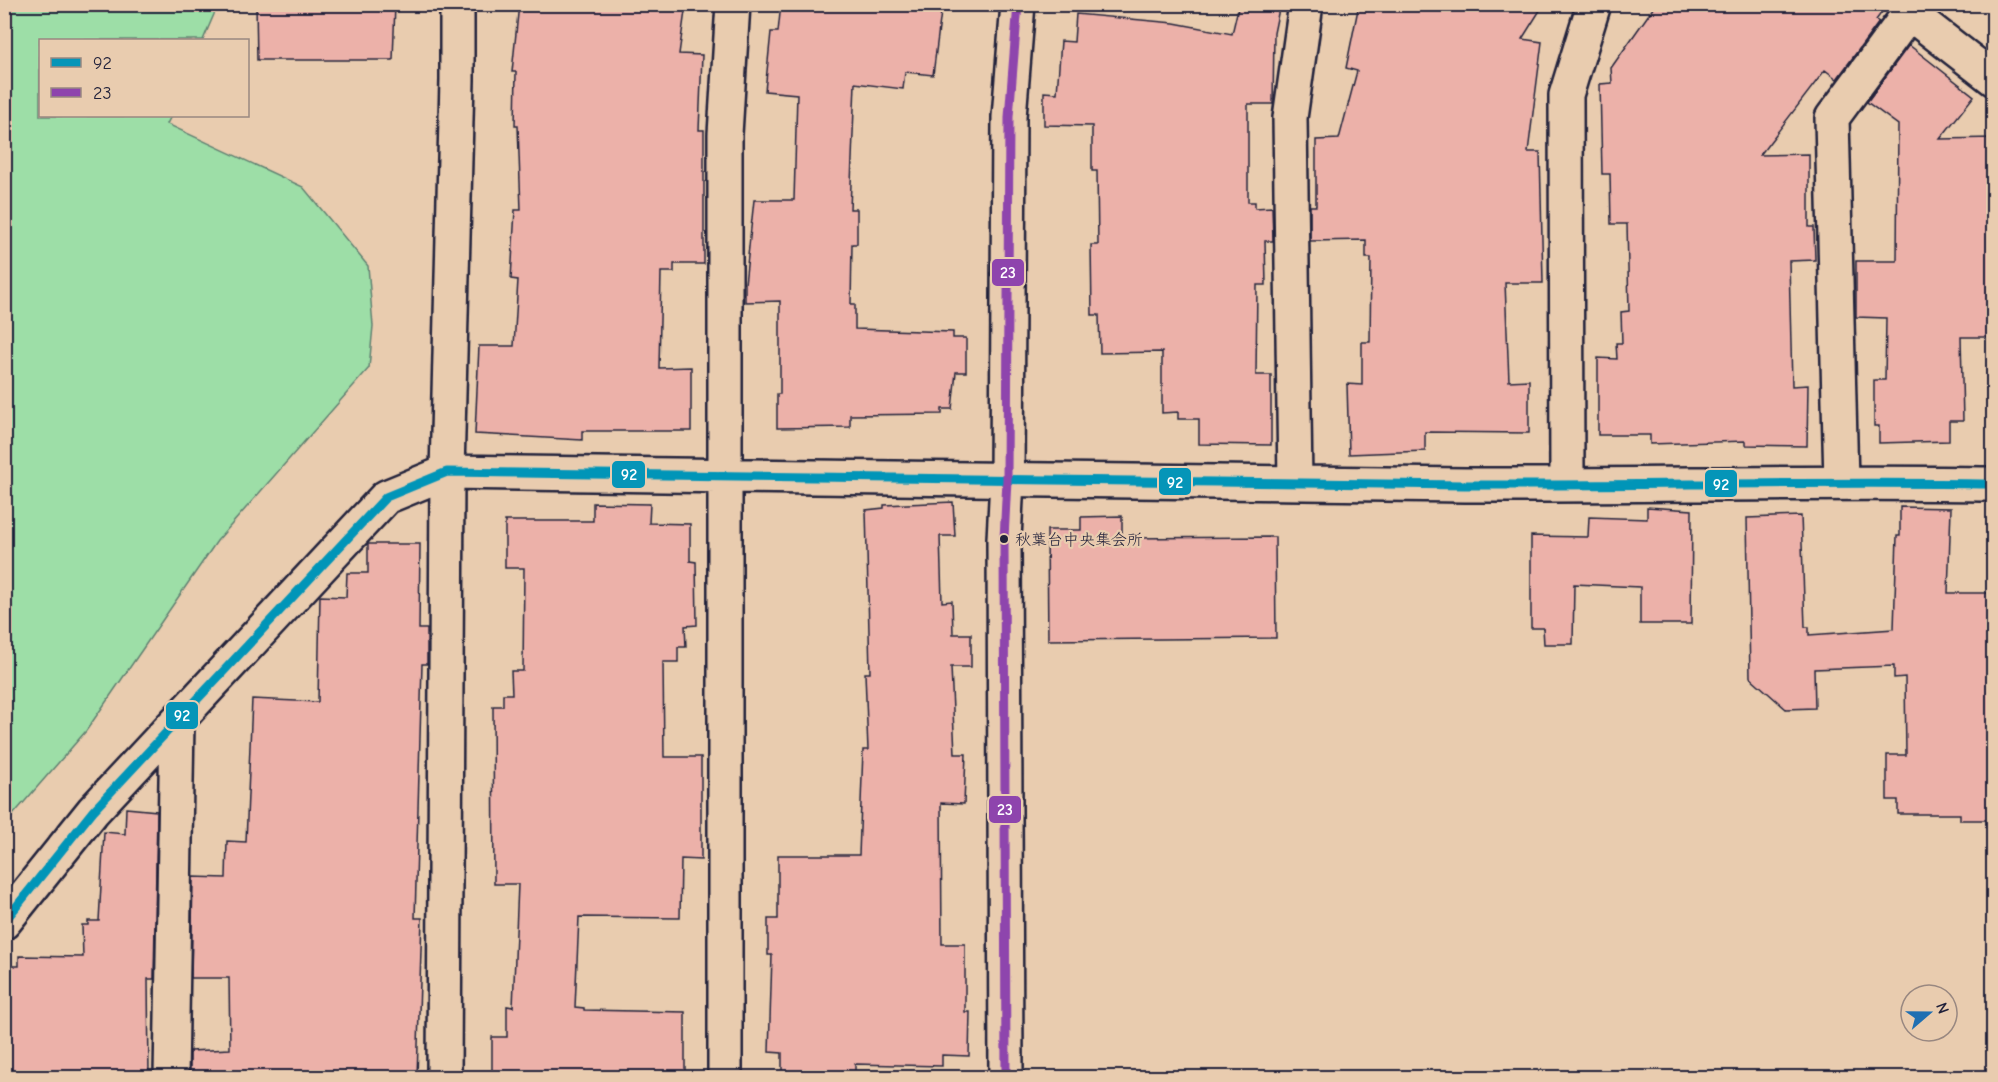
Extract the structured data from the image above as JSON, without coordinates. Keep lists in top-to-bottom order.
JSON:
{
  "places": ["秋葉台中央集会所"],
  "lines": ["transit line 23", "transit line 92"],
  "legend": ["92", "23"],
  "north": "right"
}
